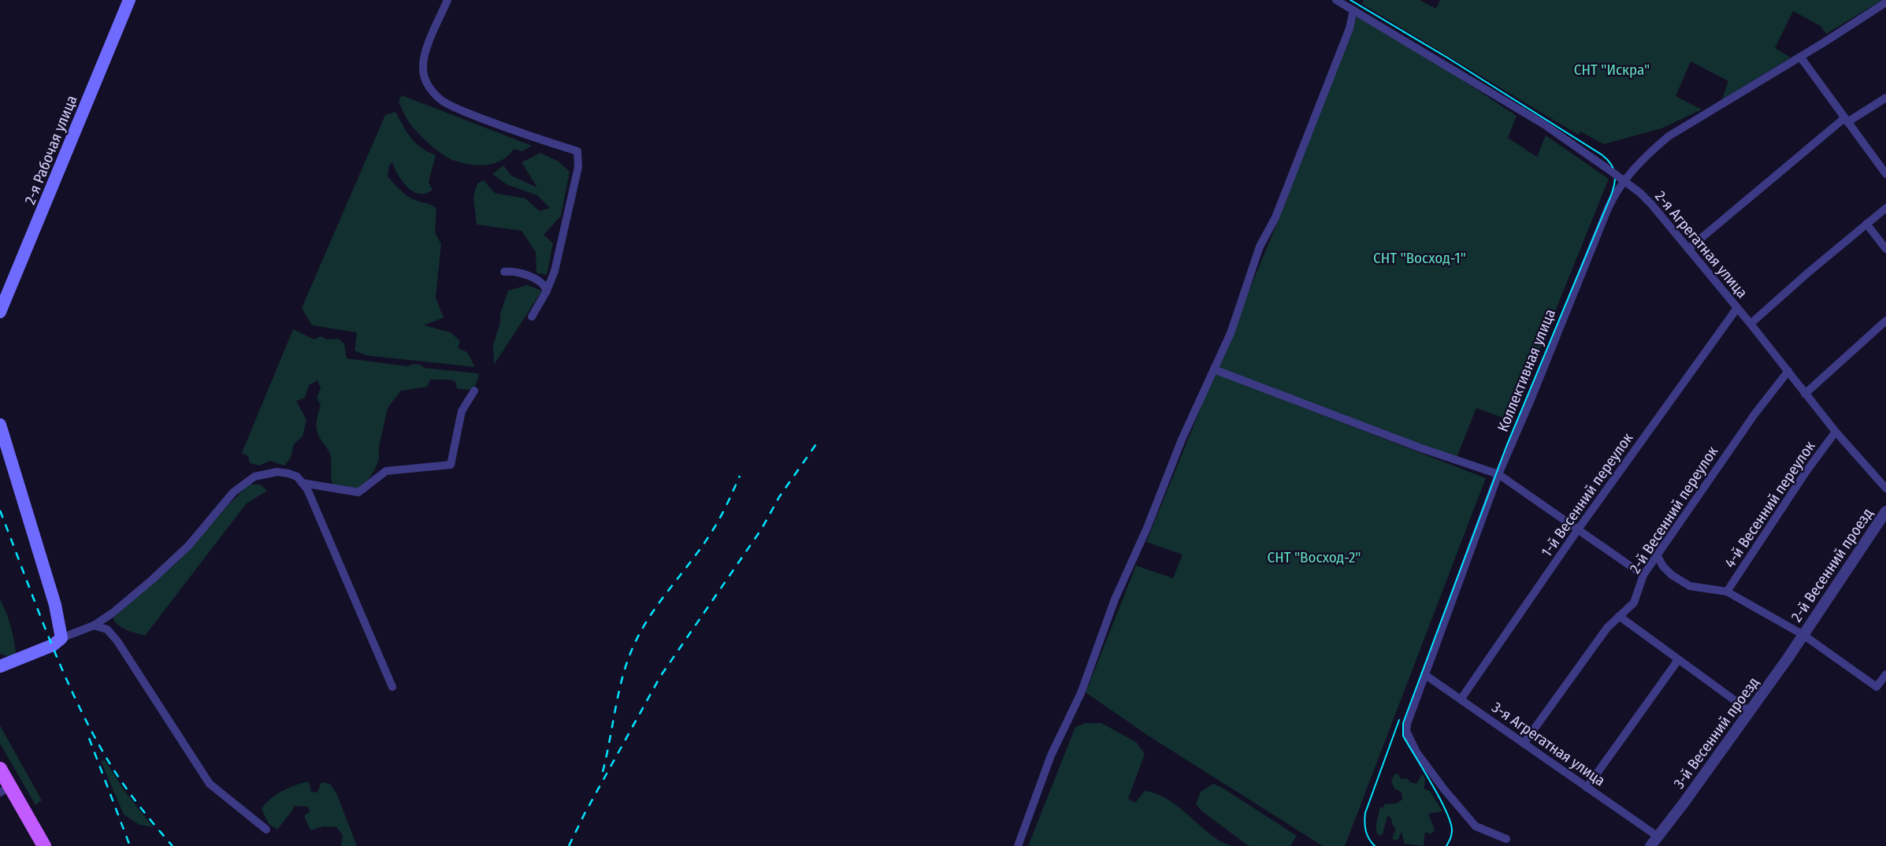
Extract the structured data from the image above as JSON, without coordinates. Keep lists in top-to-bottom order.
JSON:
{
  "streets": {
    "main road": ["2-я Рабочая улица"],
    "street": [
      "2-я Агрегатная улица",
      "Коллективная улица",
      "1-й Весенний переулок",
      "4-й Весенний переулок",
      "2-й Весенний переулок",
      "2-й Весенний проезд",
      "3-й Весенний проезд",
      "3-я Агрегатная улица"
    ]
  },
  "crossings": [
    ["2-я Агрегатная улица", "Коллективная улица"],
    ["2-я Агрегатная улица", "1-й Весенний переулок"],
    ["2-я Агрегатная улица", "4-й Весенний переулок"],
    ["2-я Агрегатная улица", "2-й Весенний переулок"],
    ["Коллективная улица", "3-я Агрегатная улица"],
    ["1-й Весенний переулок", "3-я Агрегатная улица"],
    ["2-й Весенний переулок", "3-я Агрегатная улица"],
    ["2-й Весенний проезд", "3-й Весенний проезд"],
    ["3-й Весенний проезд", "3-я Агрегатная улица"]
  ],
  "parks": ["СНТ \"Искра\"", "СНТ \"Восход-1\"", "СНТ \"Восход-2\""]
}
